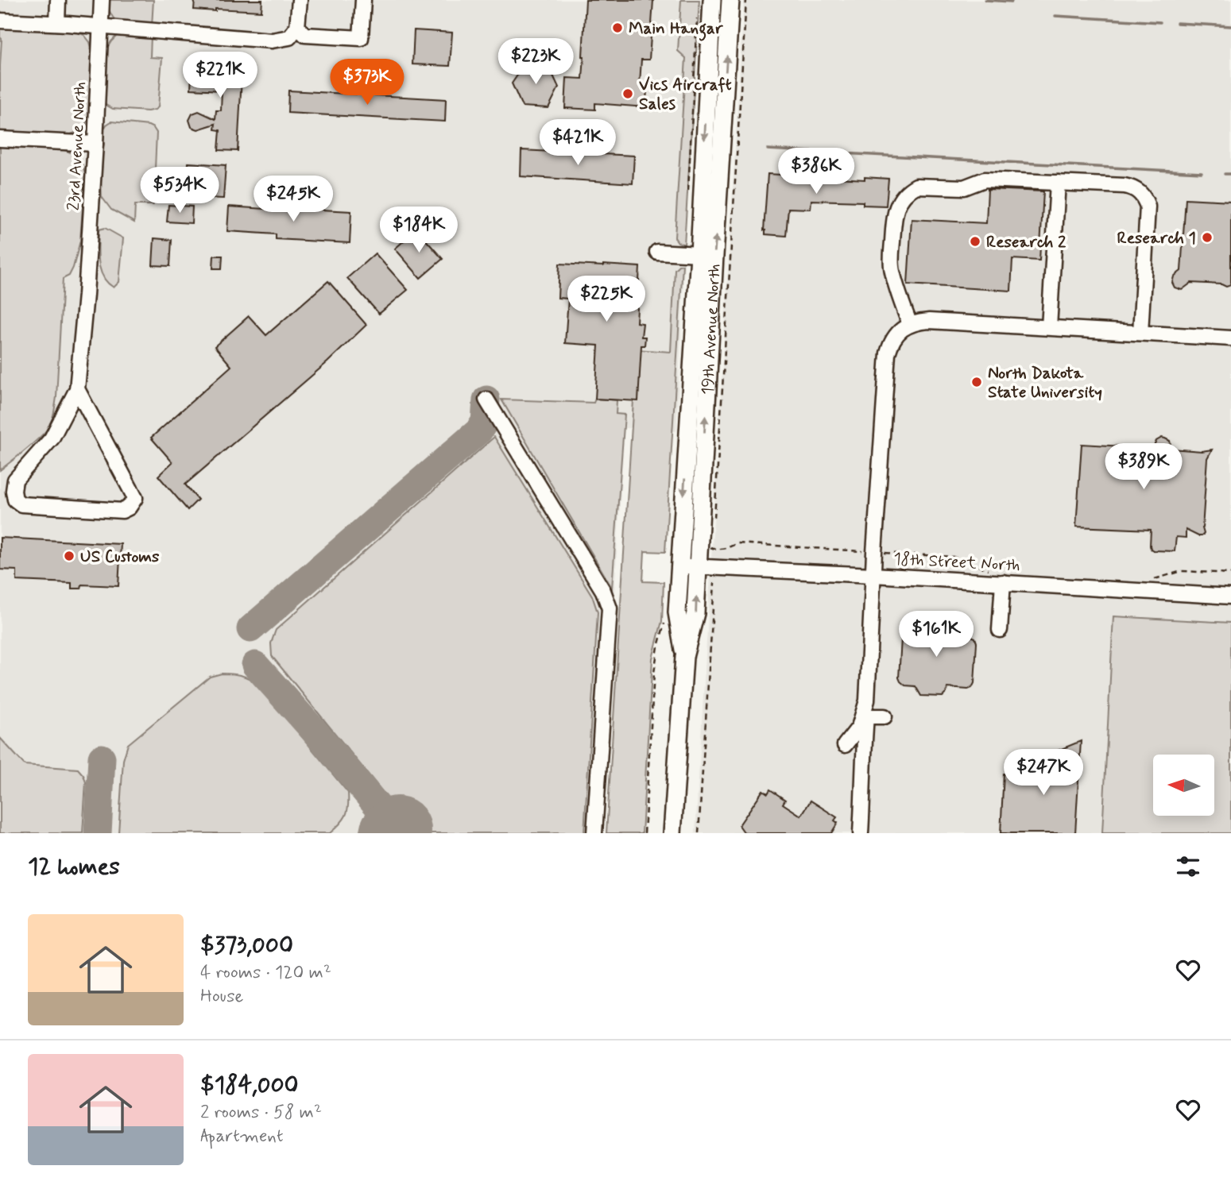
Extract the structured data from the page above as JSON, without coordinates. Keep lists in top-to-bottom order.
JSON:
{
  "streets": {
    "main road": ["19th Avenue North"],
    "street": ["23rd Avenue North", "18th Street North"]
  },
  "crossings": [
    ["19th Avenue North", "18th Street North"]
  ],
  "places": [
    "Main Hangar",
    "Vics Aircraft Sales",
    "Research 1",
    "Research 2",
    "North Dakota State University",
    "US Customs"
  ],
  "north": "left",
  "page": {
    "price": [
      "$223K",
      "$221K",
      "$373K",
      "$421K",
      "$386K",
      "$534K",
      "$245K",
      "$184K",
      "$225K",
      "$389K",
      "$161K",
      "$247K"
    ],
    "heading": "12 homes",
    "list": [
      {
        "name": "$373,000",
        "note": "4 rooms · 120 m² · House"
      },
      {
        "name": "$184,000",
        "note": "2 rooms · 58 m² · Apartment"
      }
    ]
  }
}
